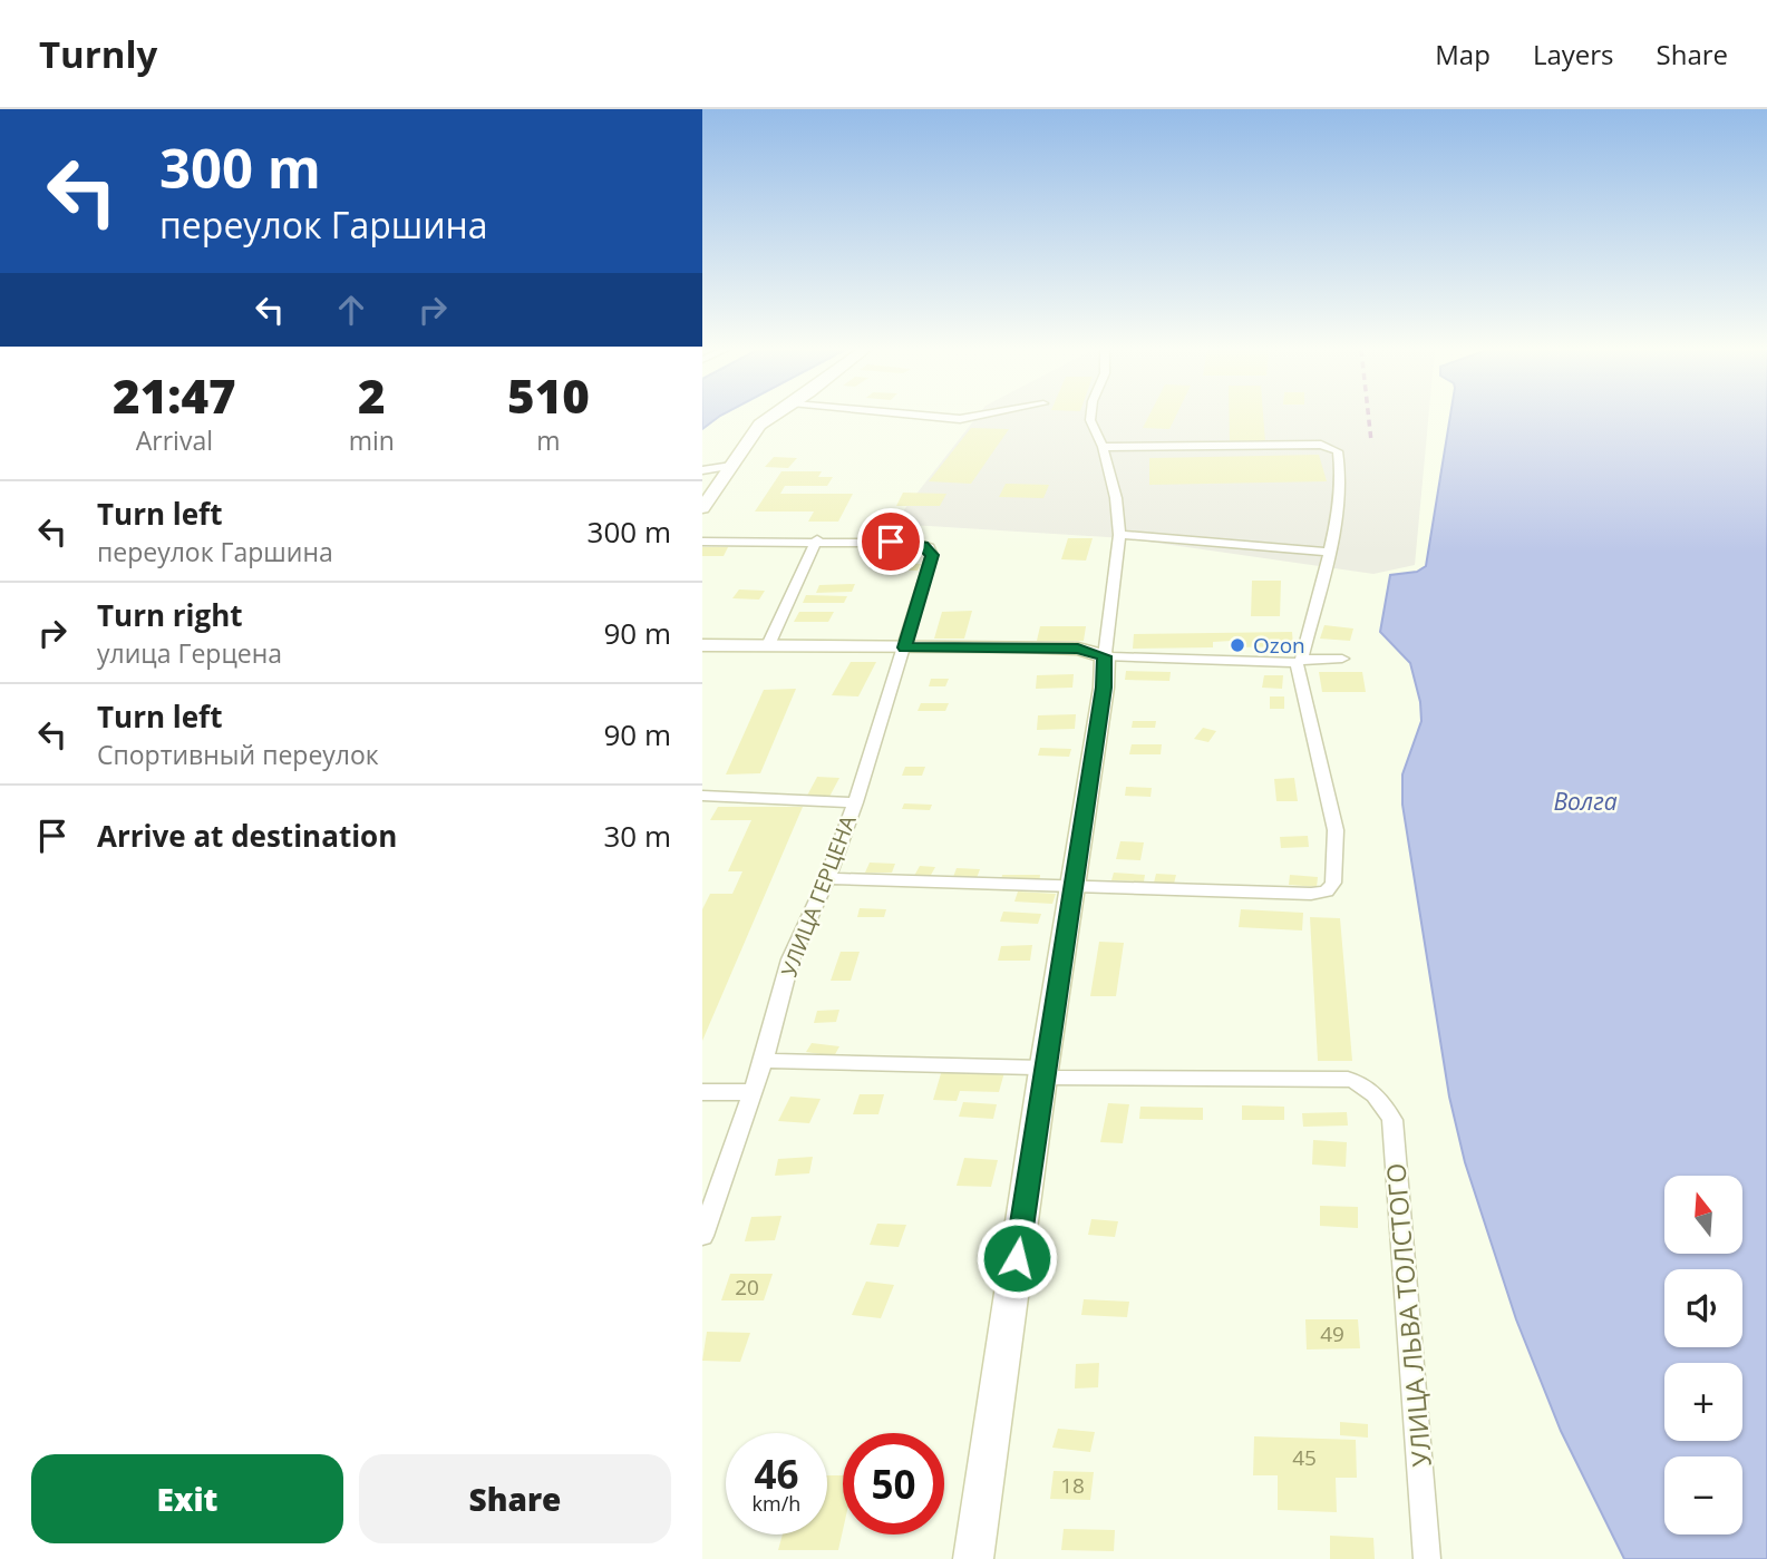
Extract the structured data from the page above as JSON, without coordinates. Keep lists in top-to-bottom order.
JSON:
{
  "streets": {
    "street": ["УЛИЦА ГЕРЦЕНА", "УЛИЦА ЛЬВА ТОЛСТОГО"]
  },
  "water": ["Волга"],
  "places": ["Ozon"],
  "house_numbers": [
    "20",
    "49",
    "45",
    "18"
  ],
  "north": "top",
  "page": {
    "header": "Turnly",
    "nav": ["Map", "Layers", "Share"],
    "turn": ["300 m", "переулок Гаршина"],
    "eta": [
      "21:47",
      "Arrival",
      "2",
      "min",
      "510",
      "m"
    ],
    "list": [
      {
        "name": "Turn left",
        "note": "переулок Гаршина",
        "value": "300 m"
      },
      {
        "name": "Turn right",
        "note": "улица Герцена",
        "value": "90 m"
      },
      {
        "name": "Turn left",
        "note": "Спортивный переулок",
        "value": "90 m"
      },
      {
        "name": "Arrive at destination",
        "value": "30 m"
      }
    ],
    "map_buttons": ["+", "−"],
    "speed": "46 km/h",
    "limit": "50",
    "buttons": ["Exit", "Share"]
  }
}
